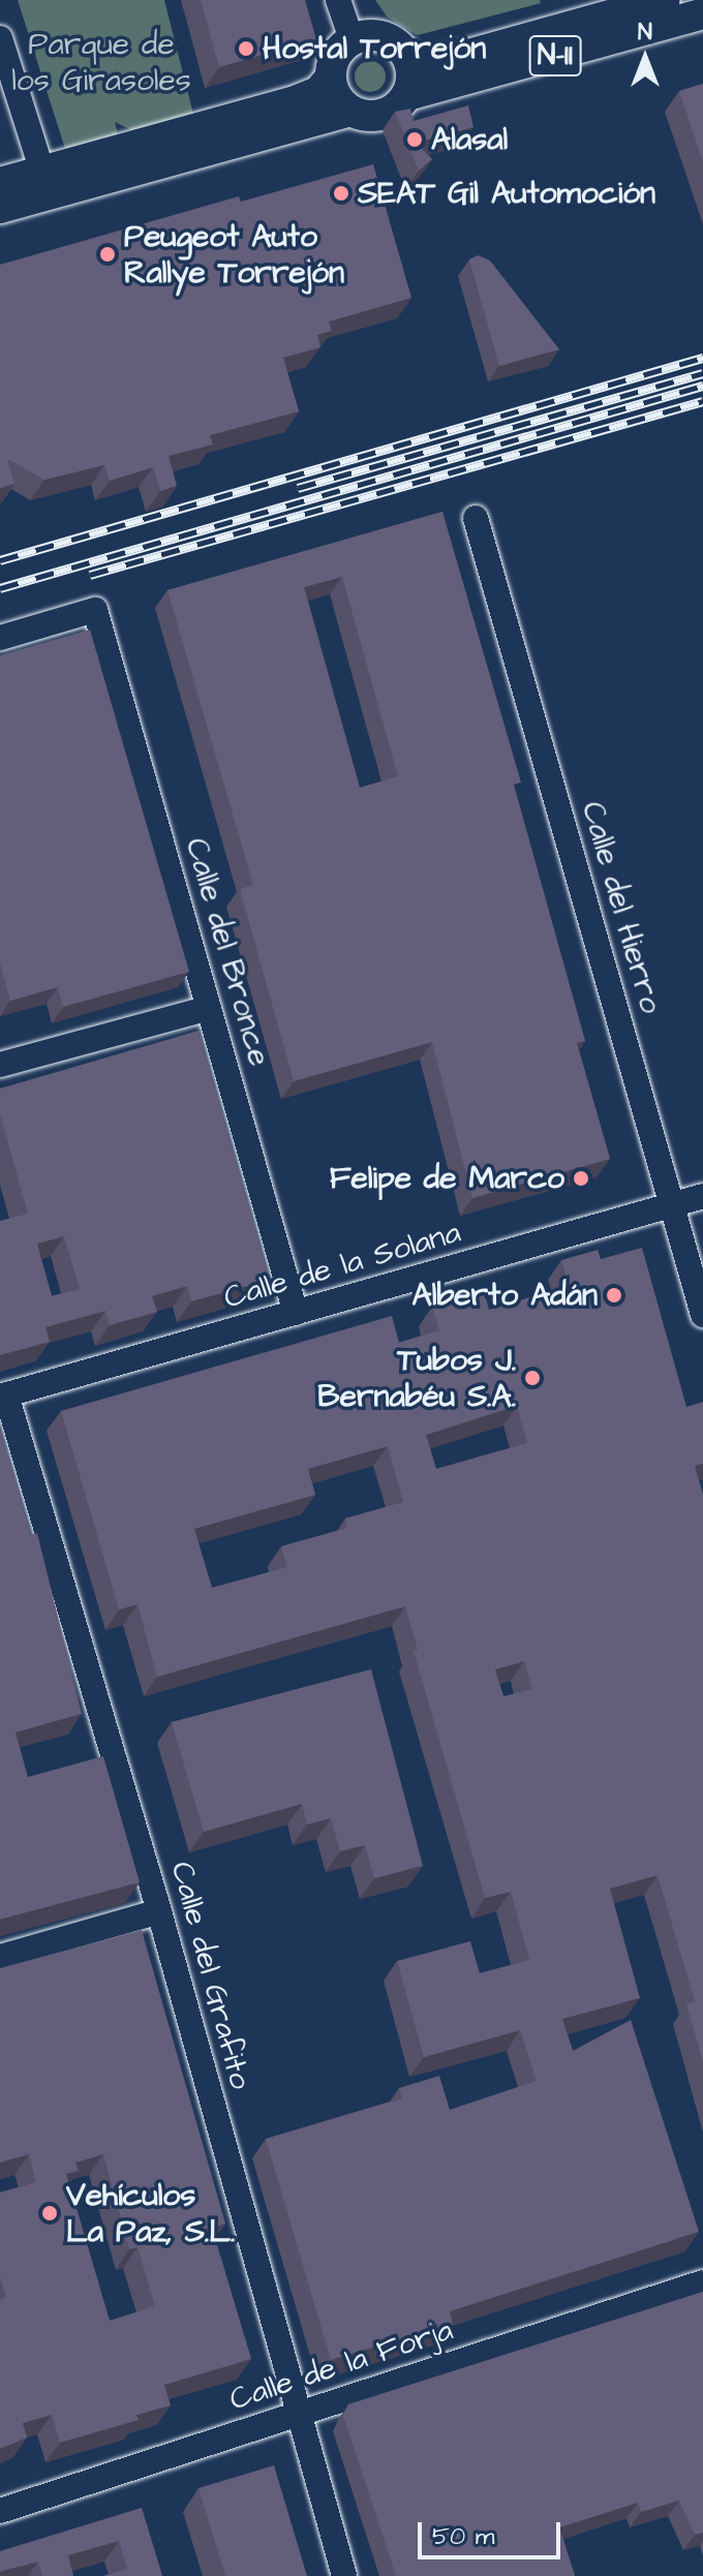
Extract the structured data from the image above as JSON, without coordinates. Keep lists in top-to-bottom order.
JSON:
{
  "streets": {
    "main road": ["N-II"],
    "street": [
      "Calle del Hierro",
      "Calle del Bronce",
      "Calle de la Solana",
      "Calle del Grafito",
      "Calle de la Forja"
    ]
  },
  "crossings": [
    ["Calle del Hierro", "Calle de la Solana"],
    ["Calle del Bronce", "Calle de la Solana"],
    ["Calle de la Solana", "Calle del Grafito"],
    ["Calle del Grafito", "Calle de la Forja"]
  ],
  "parks": ["Parque de los Girasoles"],
  "places": [
    "Hostal Torrejón",
    "Alasal",
    "SEAT Gil Automoción",
    "Peugeot Auto Rallye Torrejón",
    "Felipe de Marco",
    "Alberto Adán",
    "Tubos J. Bernabéu S.A.",
    "Vehículos La Paz, S.L."
  ],
  "scale_bar": "50 m",
  "north": "top"
}
